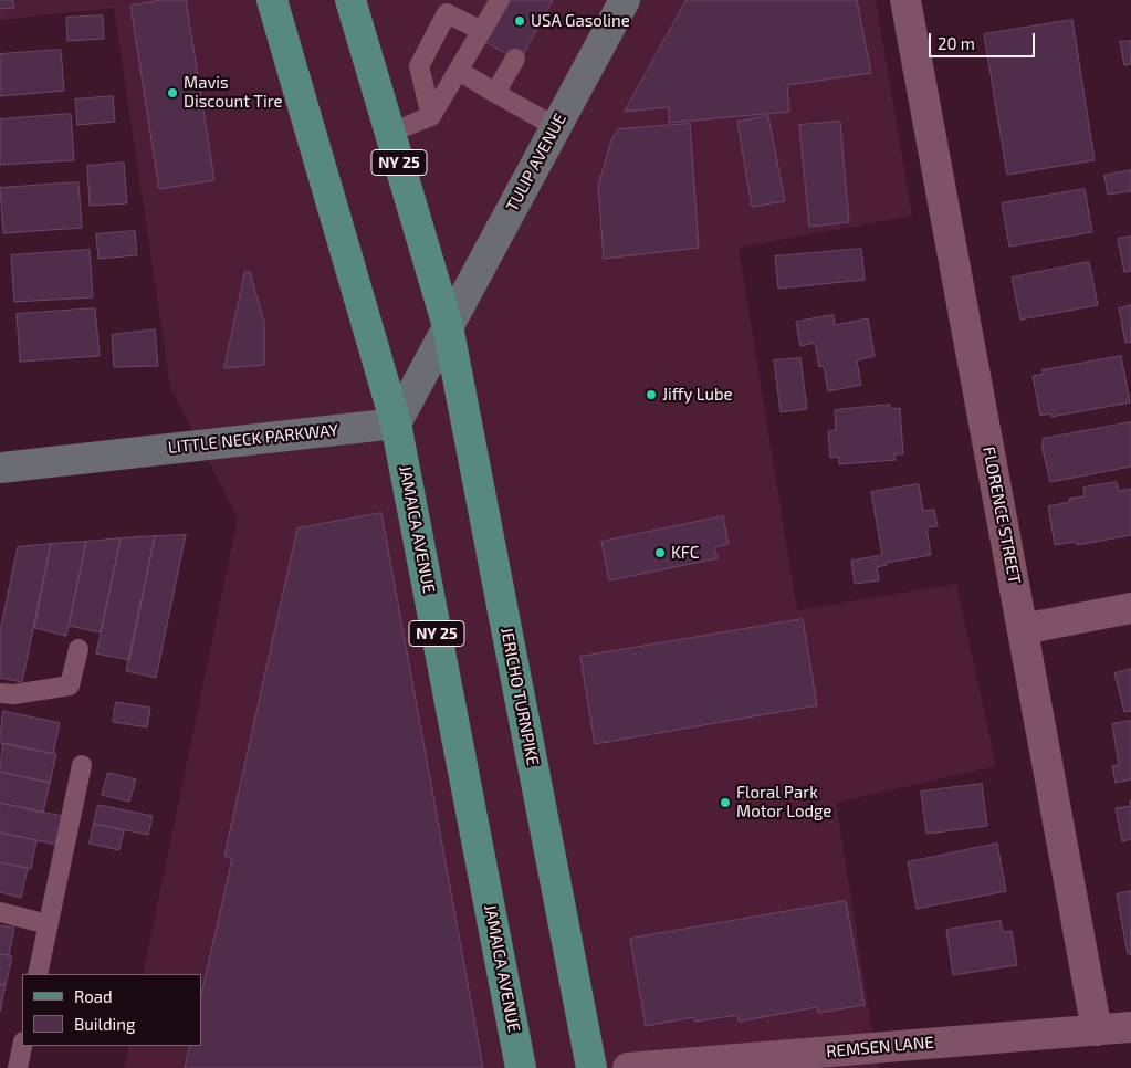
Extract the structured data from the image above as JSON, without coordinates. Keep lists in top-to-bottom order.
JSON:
{
  "streets": {
    "main road": [
      "NY 25",
      "TULIP AVENUE",
      "LITTLE NECK PARKWAY",
      "JAMAICA AVENUE",
      "JERICHO TURNPIKE"
    ],
    "street": ["FLORENCE STREET", "REMSEN LANE"]
  },
  "crossings": [
    ["NY 25", "TULIP AVENUE"],
    ["NY 25", "JERICHO TURNPIKE"],
    ["TULIP AVENUE", "JERICHO TURNPIKE"],
    ["LITTLE NECK PARKWAY", "JAMAICA AVENUE"],
    ["FLORENCE STREET", "REMSEN LANE"]
  ],
  "places": [
    "USA Gasoline",
    "Mavis Discount Tire",
    "Jiffy Lube",
    "KFC",
    "Floral Park Motor Lodge"
  ],
  "legend": ["Road", "Building"],
  "scale_bar": "20 m"
}
